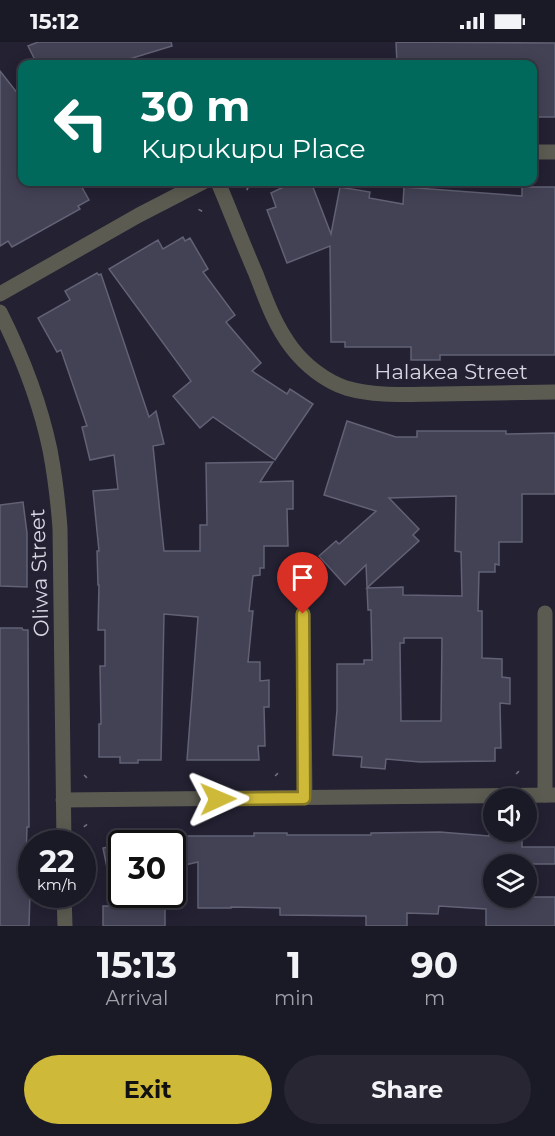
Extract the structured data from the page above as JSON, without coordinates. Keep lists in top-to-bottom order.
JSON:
{
  "streets": {
    "street": ["Halakea Street", "Oliwa Street"]
  },
  "page": {
    "status": "15:12",
    "turn": ["30 m", "Kupukupu Place"],
    "speed": "22 km/h",
    "limit": "30",
    "eta": [
      "15:13",
      "Arrival",
      "1",
      "min",
      "90",
      "m"
    ],
    "buttons": ["Exit", "Share"]
  }
}
